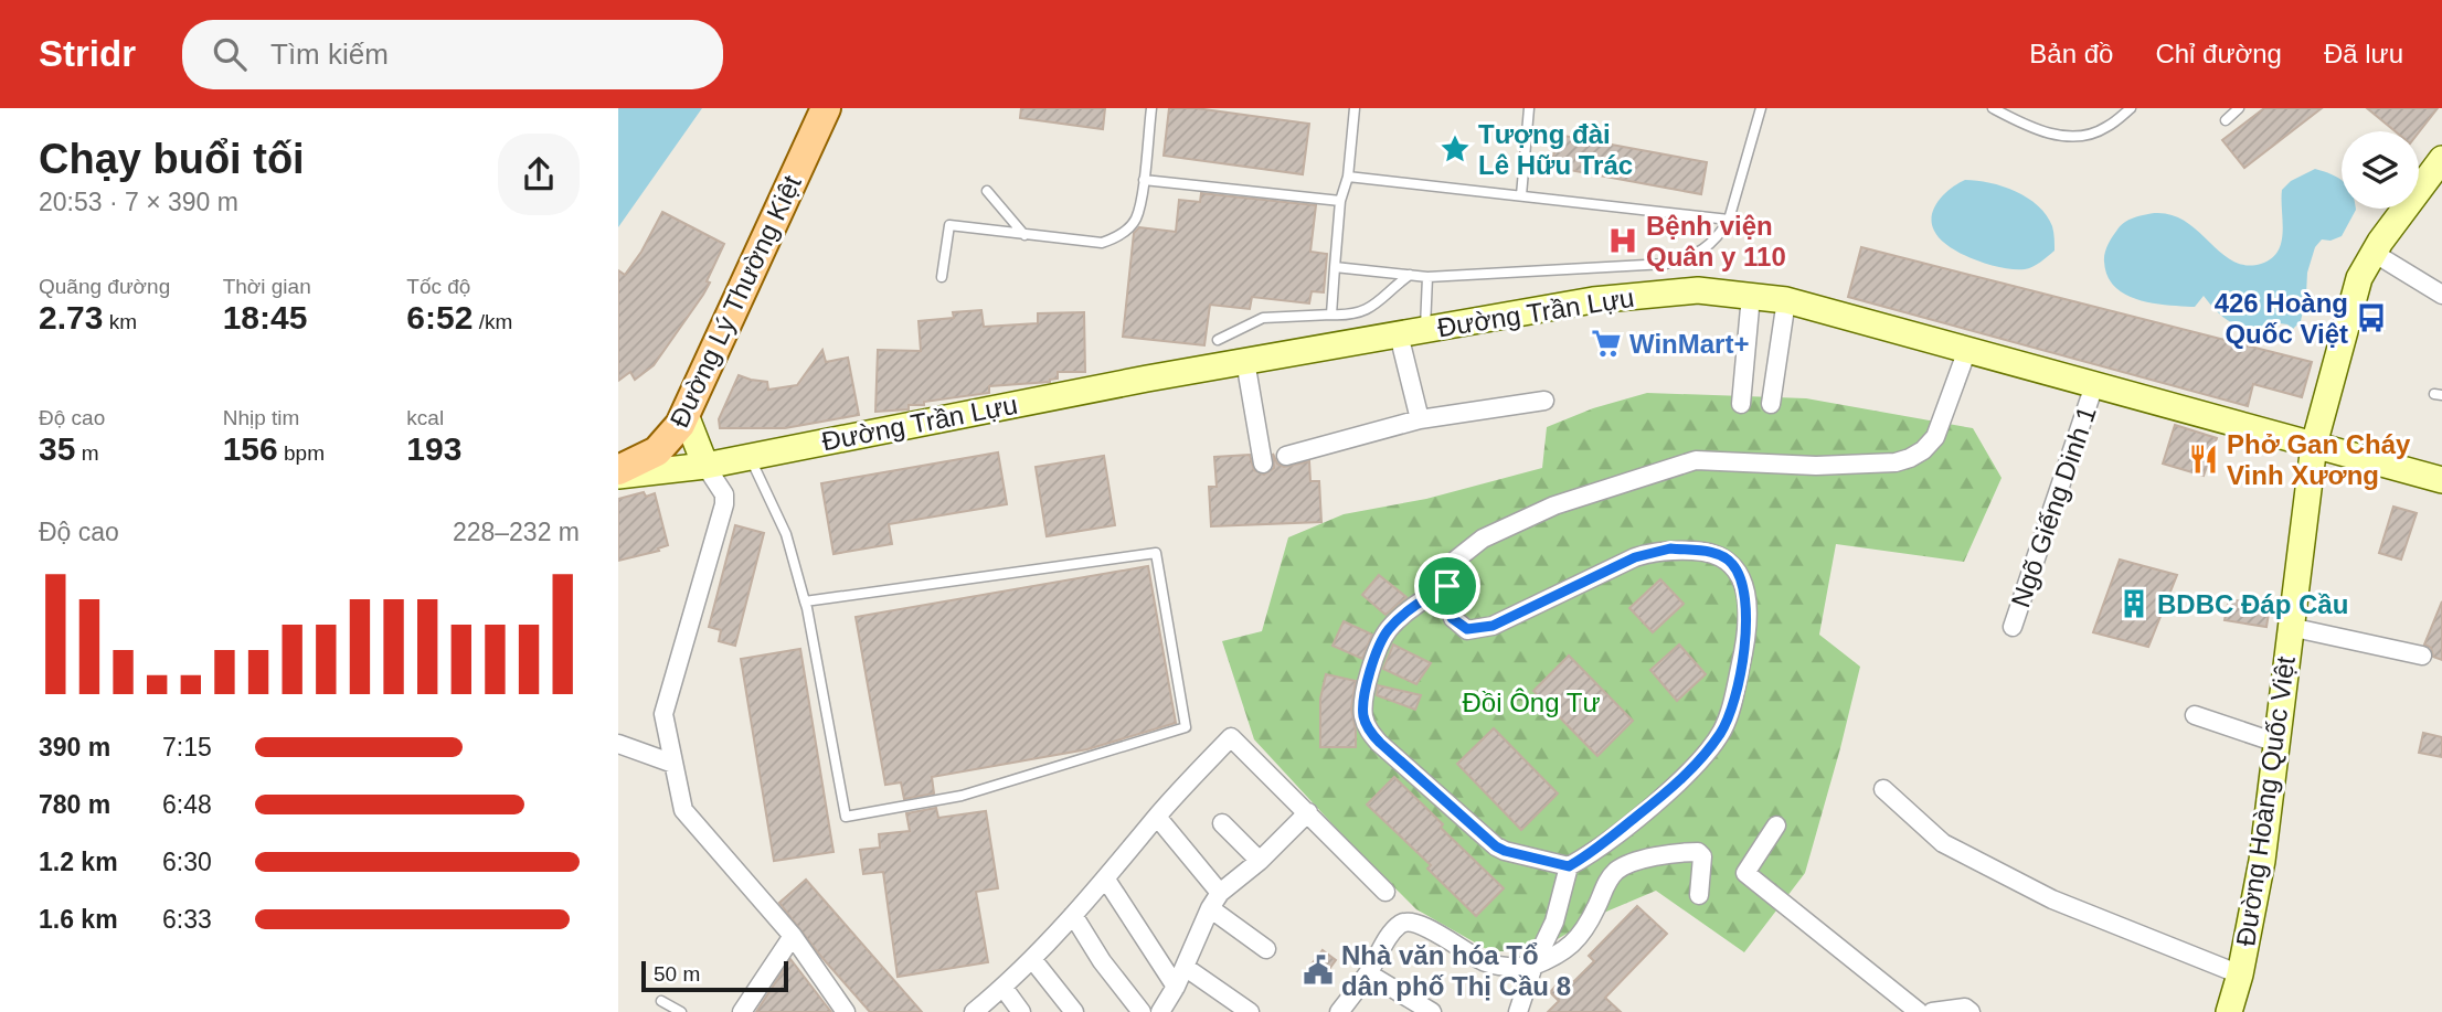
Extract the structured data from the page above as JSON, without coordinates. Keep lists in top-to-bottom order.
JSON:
{
  "streets": {
    "main road": ["Đường Lý Thường Kiệt", "Đường Trần Lựu", "Đường Hoàng Quốc Việt"],
    "street": ["Ngõ Giếng Dinh 1"]
  },
  "crossings": [
    ["Đường Lý Thường Kiệt", "Đường Trần Lựu"],
    ["Đường Trần Lựu", "Ngõ Giếng Dinh 1"],
    ["Đường Trần Lựu", "Đường Hoàng Quốc Việt"]
  ],
  "parks": ["Đồi Ông Tư"],
  "places": {
    "place": ["Tượng đài Lê Hữu Trác"],
    "hospital": ["Bệnh viện Quân y 110"],
    "bus stop": ["426 Hoàng Quốc Việt"],
    "supermarket": ["WinMart+"],
    "restaurant": ["Phở Gan Cháy Vinh Xương"],
    "building": ["BDBC Đáp Cầu"],
    "public building": ["Nhà văn hóa Tổ dân phố Thị Cầu 8"]
  },
  "scale_bar": "50 m",
  "page": {
    "header": "Stridr",
    "search": "Tìm kiếm",
    "nav": ["Bản đồ", "Chỉ đường", "Đã lưu"],
    "heading": ["Chạy buổi tối", "20:53 · 7 × 390 m"],
    "stats": [
      ["Quãng đường", "2.73 km"],
      ["Thời gian", "18:45"],
      ["Tốc độ", "6:52 /km"],
      ["Độ cao", "35 m"],
      ["Nhịp tim", "156 bpm"],
      ["kcal", "193"]
    ],
    "chart": ["Độ cao", "228–232 m"],
    "list": [
      {
        "name": "390 m",
        "note": "7:15"
      },
      {
        "name": "780 m",
        "note": "6:48"
      },
      {
        "name": "1.2 km",
        "note": "6:30"
      },
      {
        "name": "1.6 km",
        "note": "6:33"
      }
    ],
    "scale": "50 m"
  }
}
